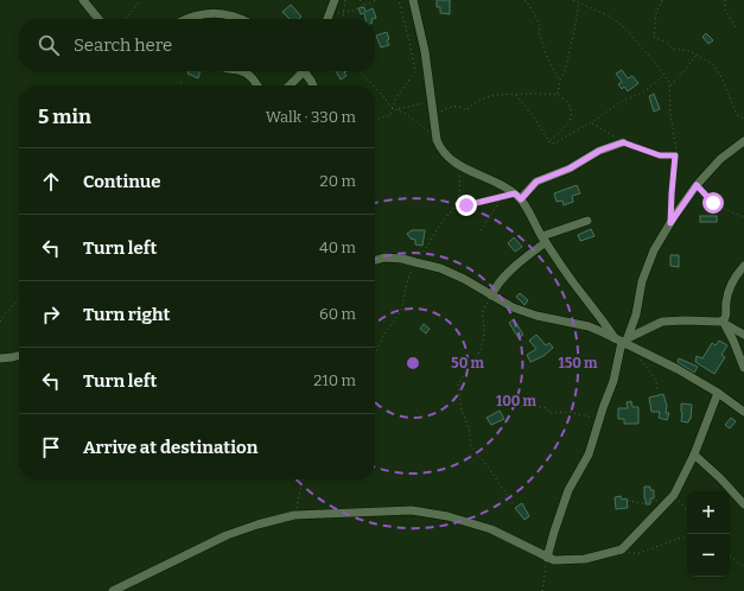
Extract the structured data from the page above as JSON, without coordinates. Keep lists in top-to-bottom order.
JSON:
{
  "page": {
    "search": "Search here",
    "heading": ["5 min", "Walk · 330 m"],
    "list": [
      ["Continue", "20 m"],
      ["Turn left", "40 m"],
      ["Turn right", "60 m"],
      ["Turn left", "210 m"],
      "Arrive at destination"
    ],
    "map_buttons": ["+", "−"]
  },
  "rings": ["50 m", "150 m", "100 m"]
}
